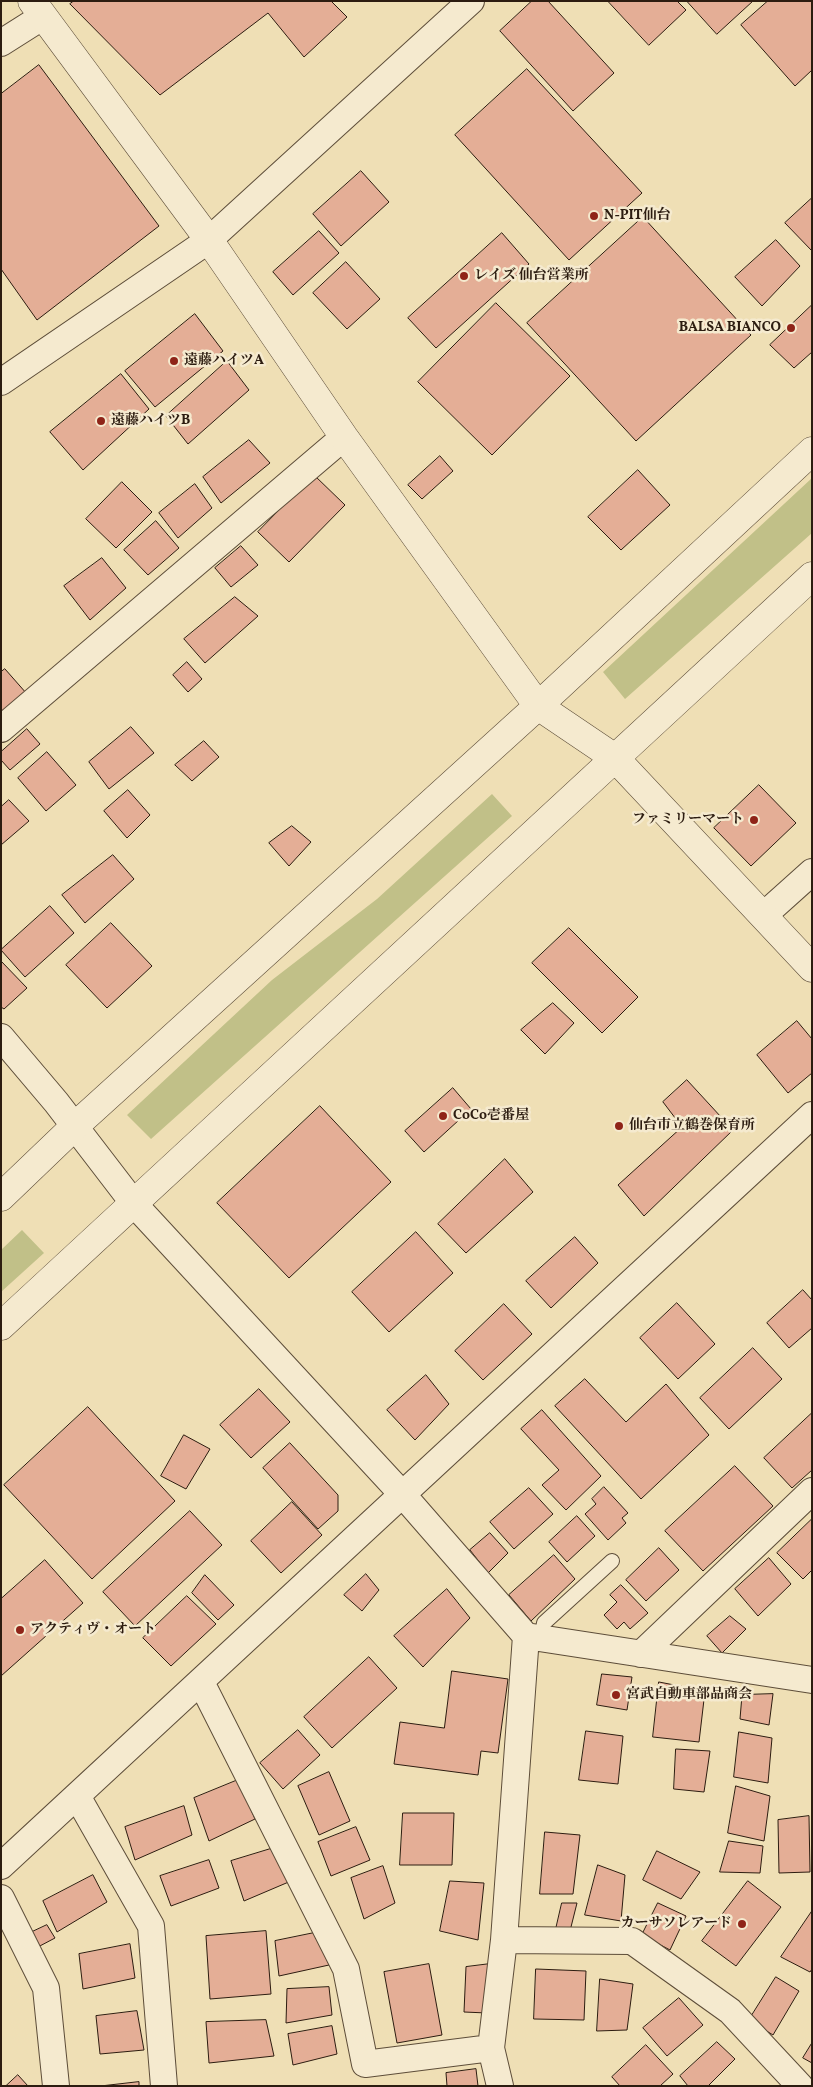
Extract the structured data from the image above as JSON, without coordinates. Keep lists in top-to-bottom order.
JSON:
{
  "places": [
    "N-PIT仙台",
    "レイズ 仙台営業所",
    "BALSA BIANCO",
    "遠藤ハイツA",
    "遠藤ハイツB",
    "ファミリーマート",
    "CoCo壱番屋",
    "仙台市立鶴巻保育所",
    "アクティヴ・オート",
    "宮武自動車部品商会",
    "カーサソレアード"
  ]
}
